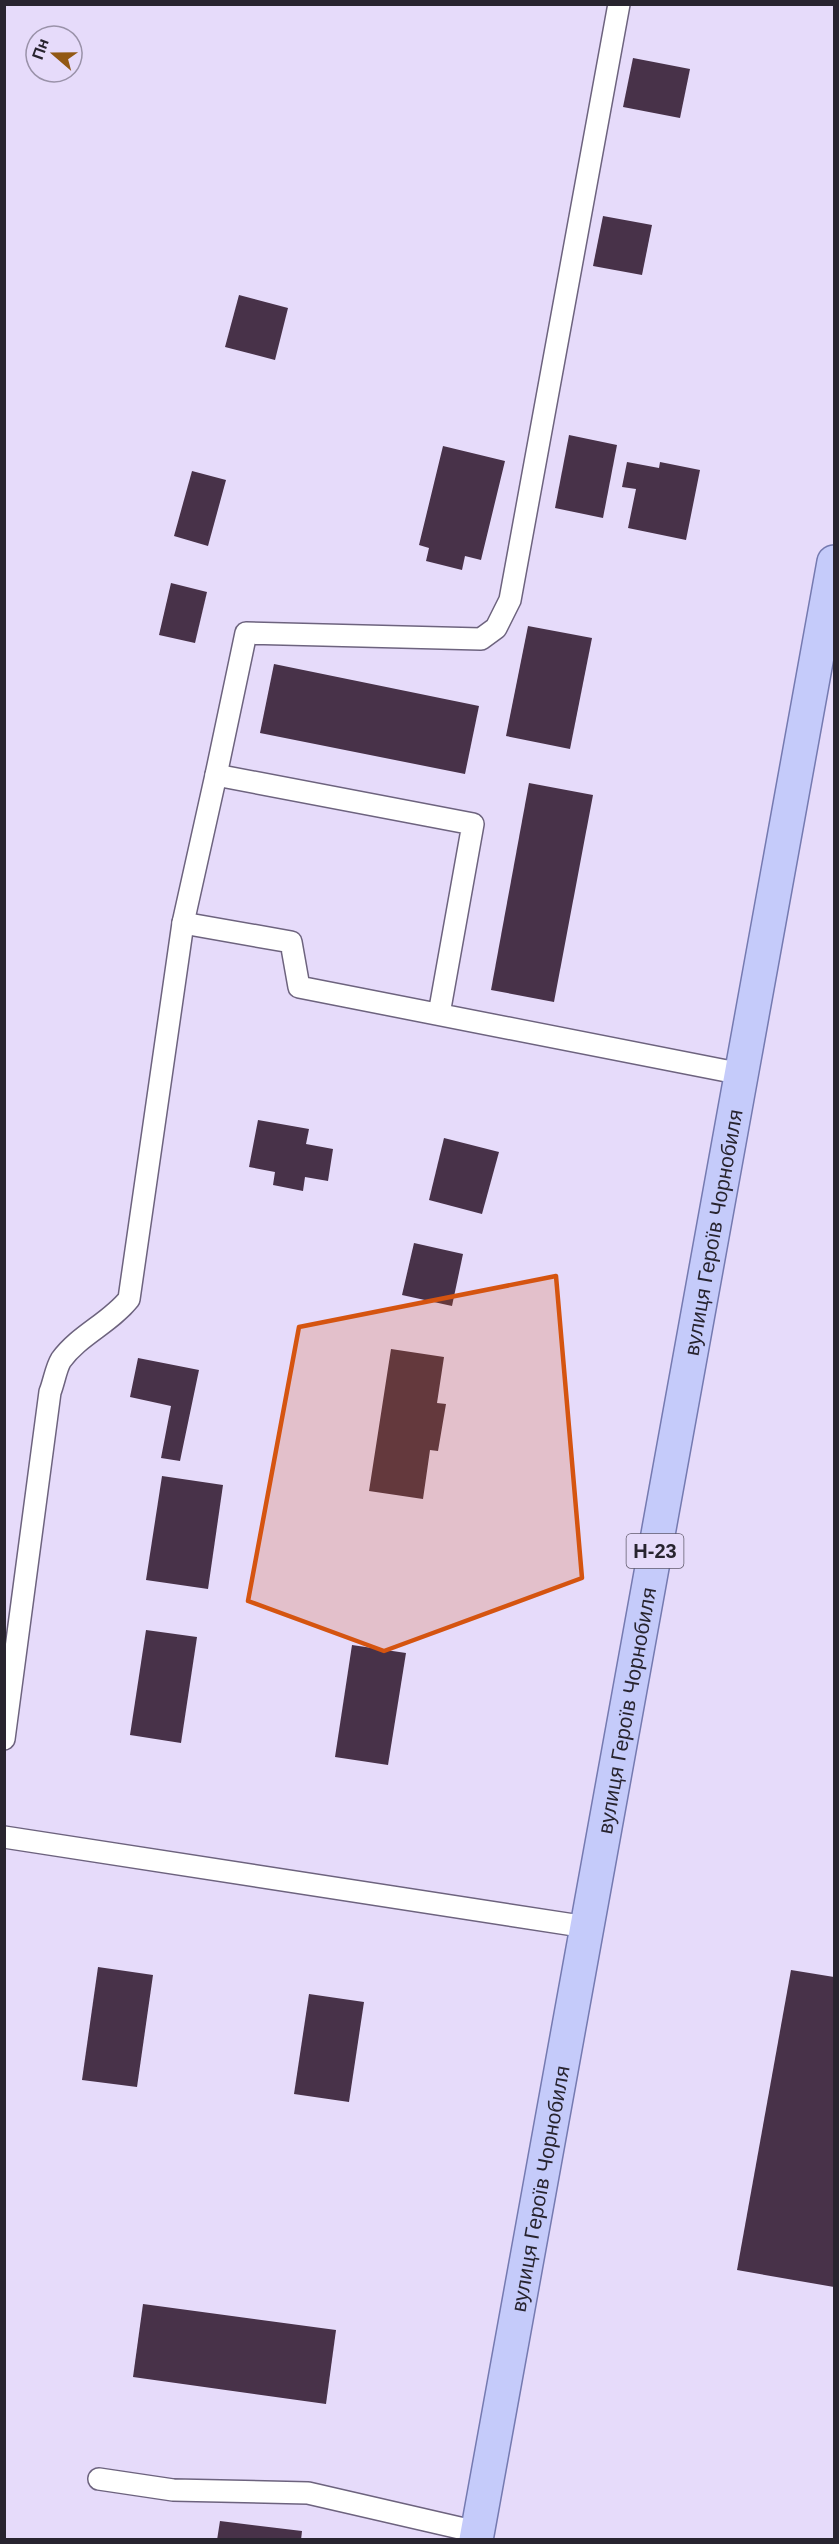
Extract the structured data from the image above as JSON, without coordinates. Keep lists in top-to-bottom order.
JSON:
{
  "streets": {
    "main road": ["вулиця Героїв Чорнобиля", "Н-23"]
  },
  "north": "left"
}
